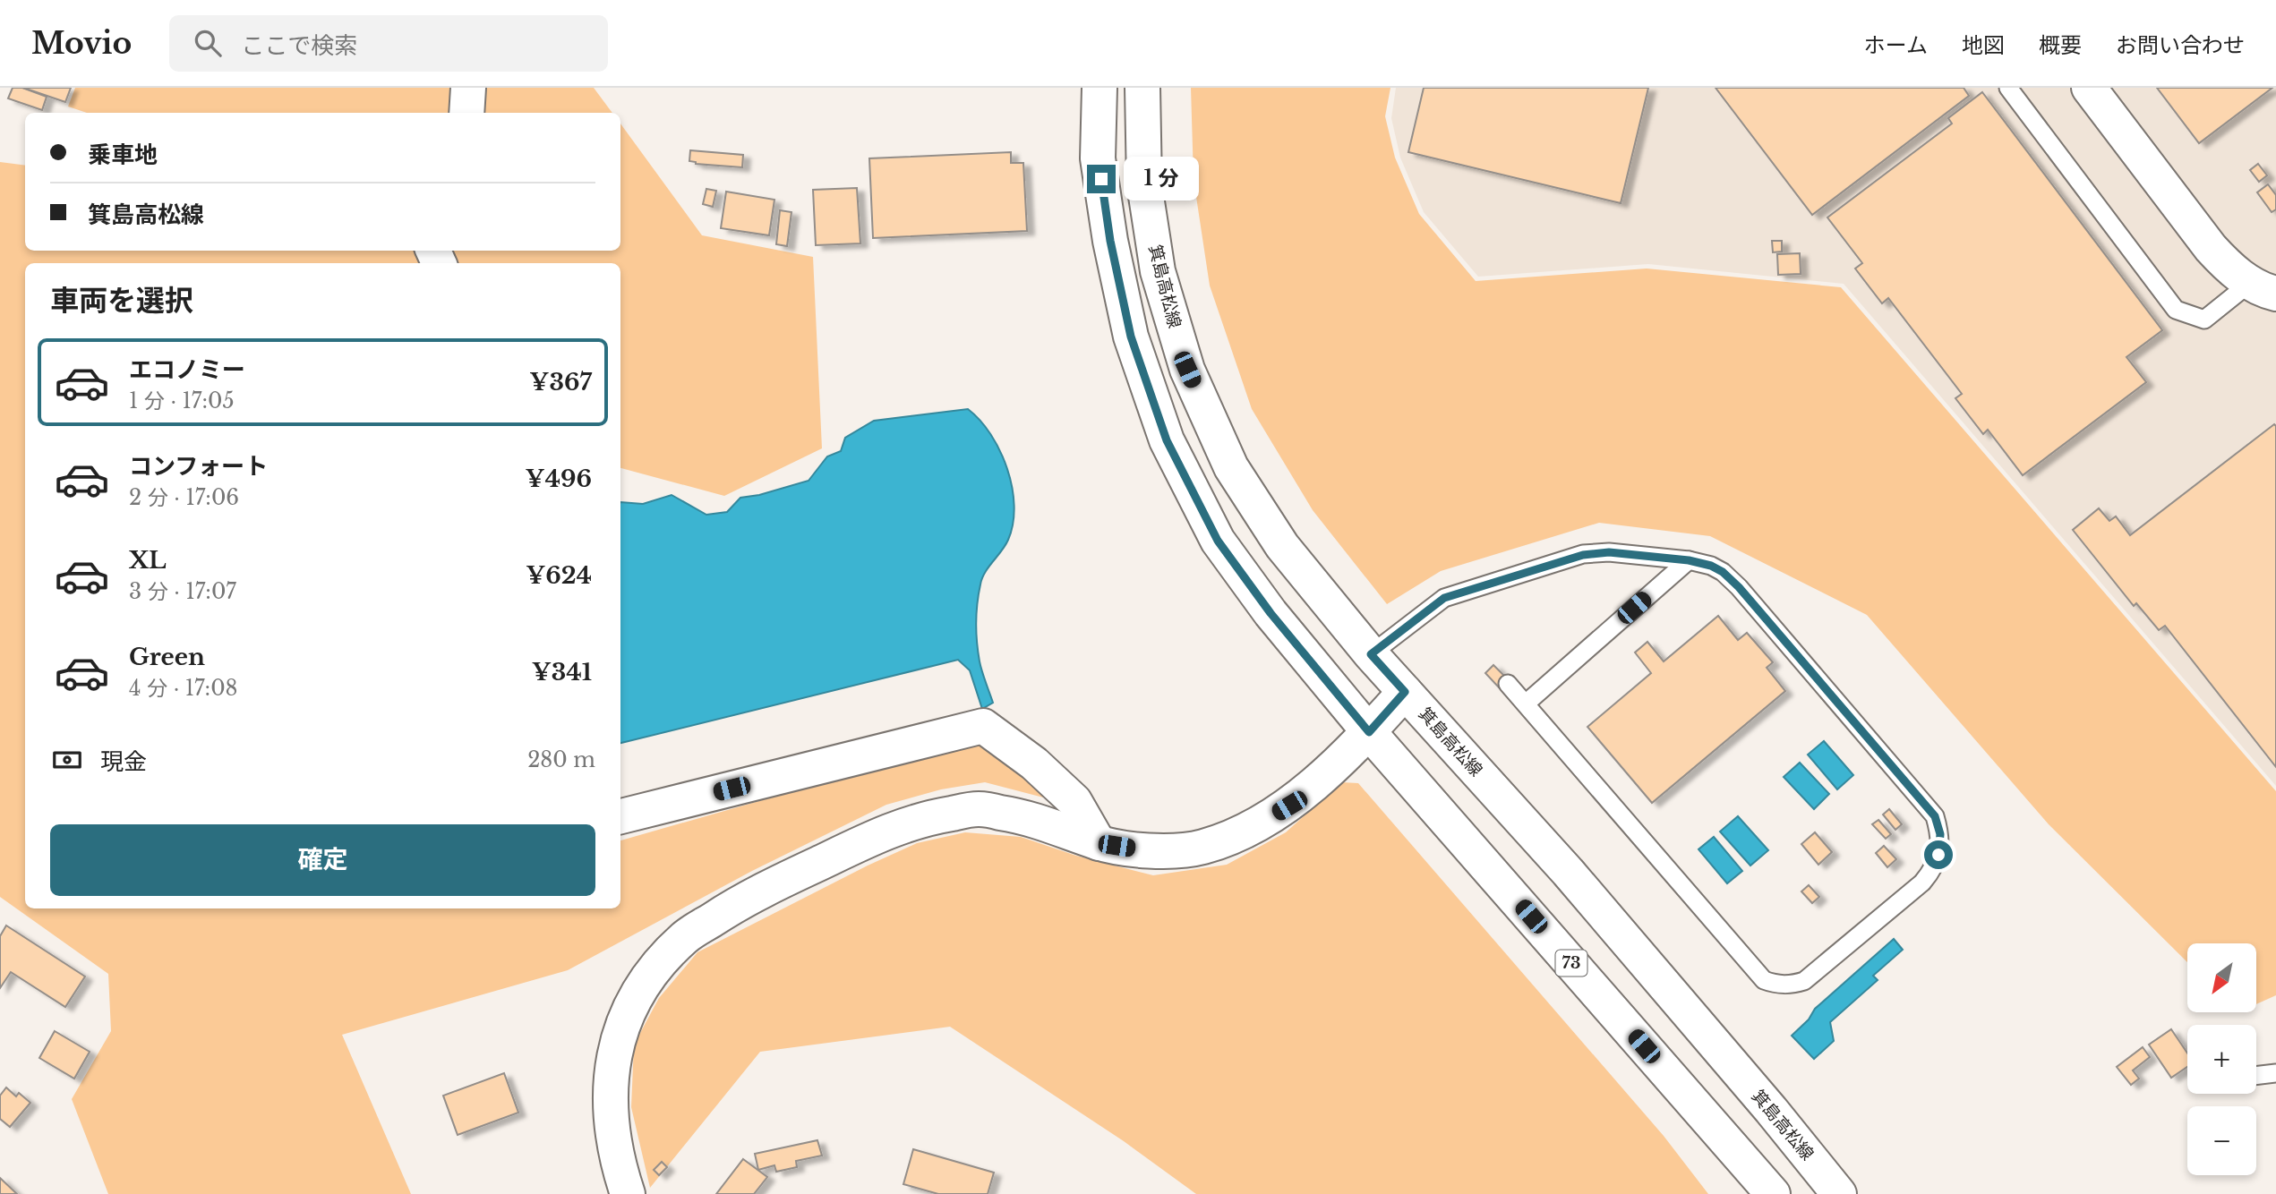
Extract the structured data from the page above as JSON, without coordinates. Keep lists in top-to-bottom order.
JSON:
{
  "streets": {
    "main road": ["箕島高松線", "73"]
  },
  "north": "bottom left",
  "page": {
    "header": "Movio",
    "search": "ここで検索",
    "nav": [
      "ホーム",
      "地図",
      "概要",
      "お問い合わせ"
    ],
    "banner": ["乗車地", "箕島高松線"],
    "bubble": "1 分",
    "heading": "車両を選択",
    "list": [
      {
        "name": "エコノミー",
        "note": "1 分 · 17:05",
        "value": "¥367"
      },
      {
        "name": "コンフォート",
        "note": "2 分 · 17:06",
        "value": "¥496"
      },
      {
        "name": "XL",
        "note": "3 分 · 17:07",
        "value": "¥624"
      },
      {
        "name": "Green",
        "note": "4 分 · 17:08",
        "value": "¥341"
      }
    ],
    "pay": ["現金", "280 m"],
    "buttons": "確定",
    "map_buttons": ["+", "−"]
  }
}
